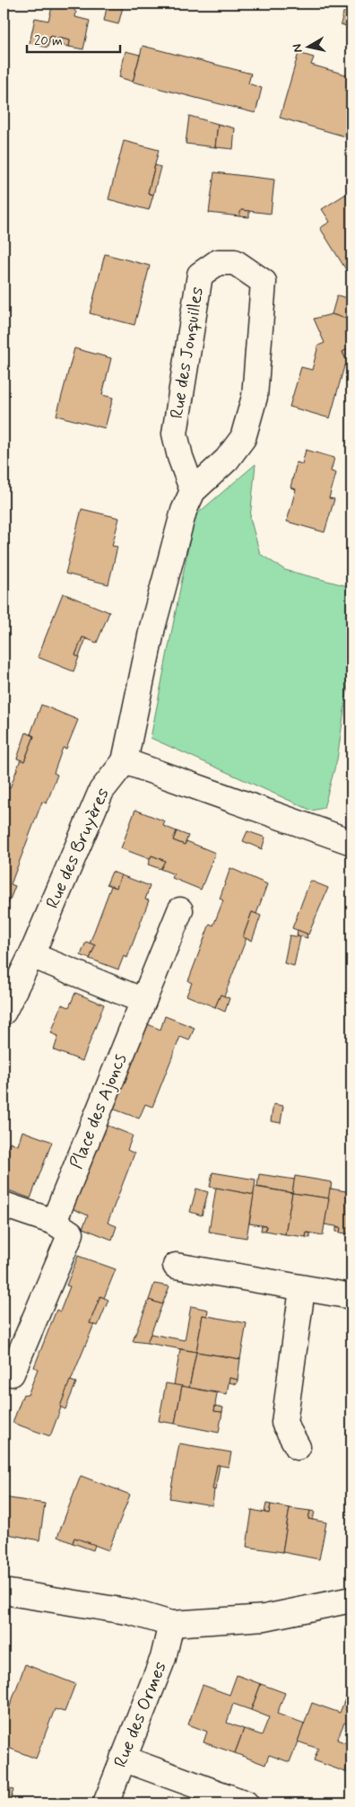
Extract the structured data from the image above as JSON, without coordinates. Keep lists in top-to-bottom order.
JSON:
{
  "streets": {
    "street": [
      "Rue des Jonquilles",
      "Rue des Bruyères",
      "Place des Ajoncs",
      "Rue des Ormes"
    ]
  },
  "crossings": [
    ["Rue des Jonquilles", "Rue des Bruyères"]
  ],
  "scale_bar": "20 m",
  "north": "left"
}
